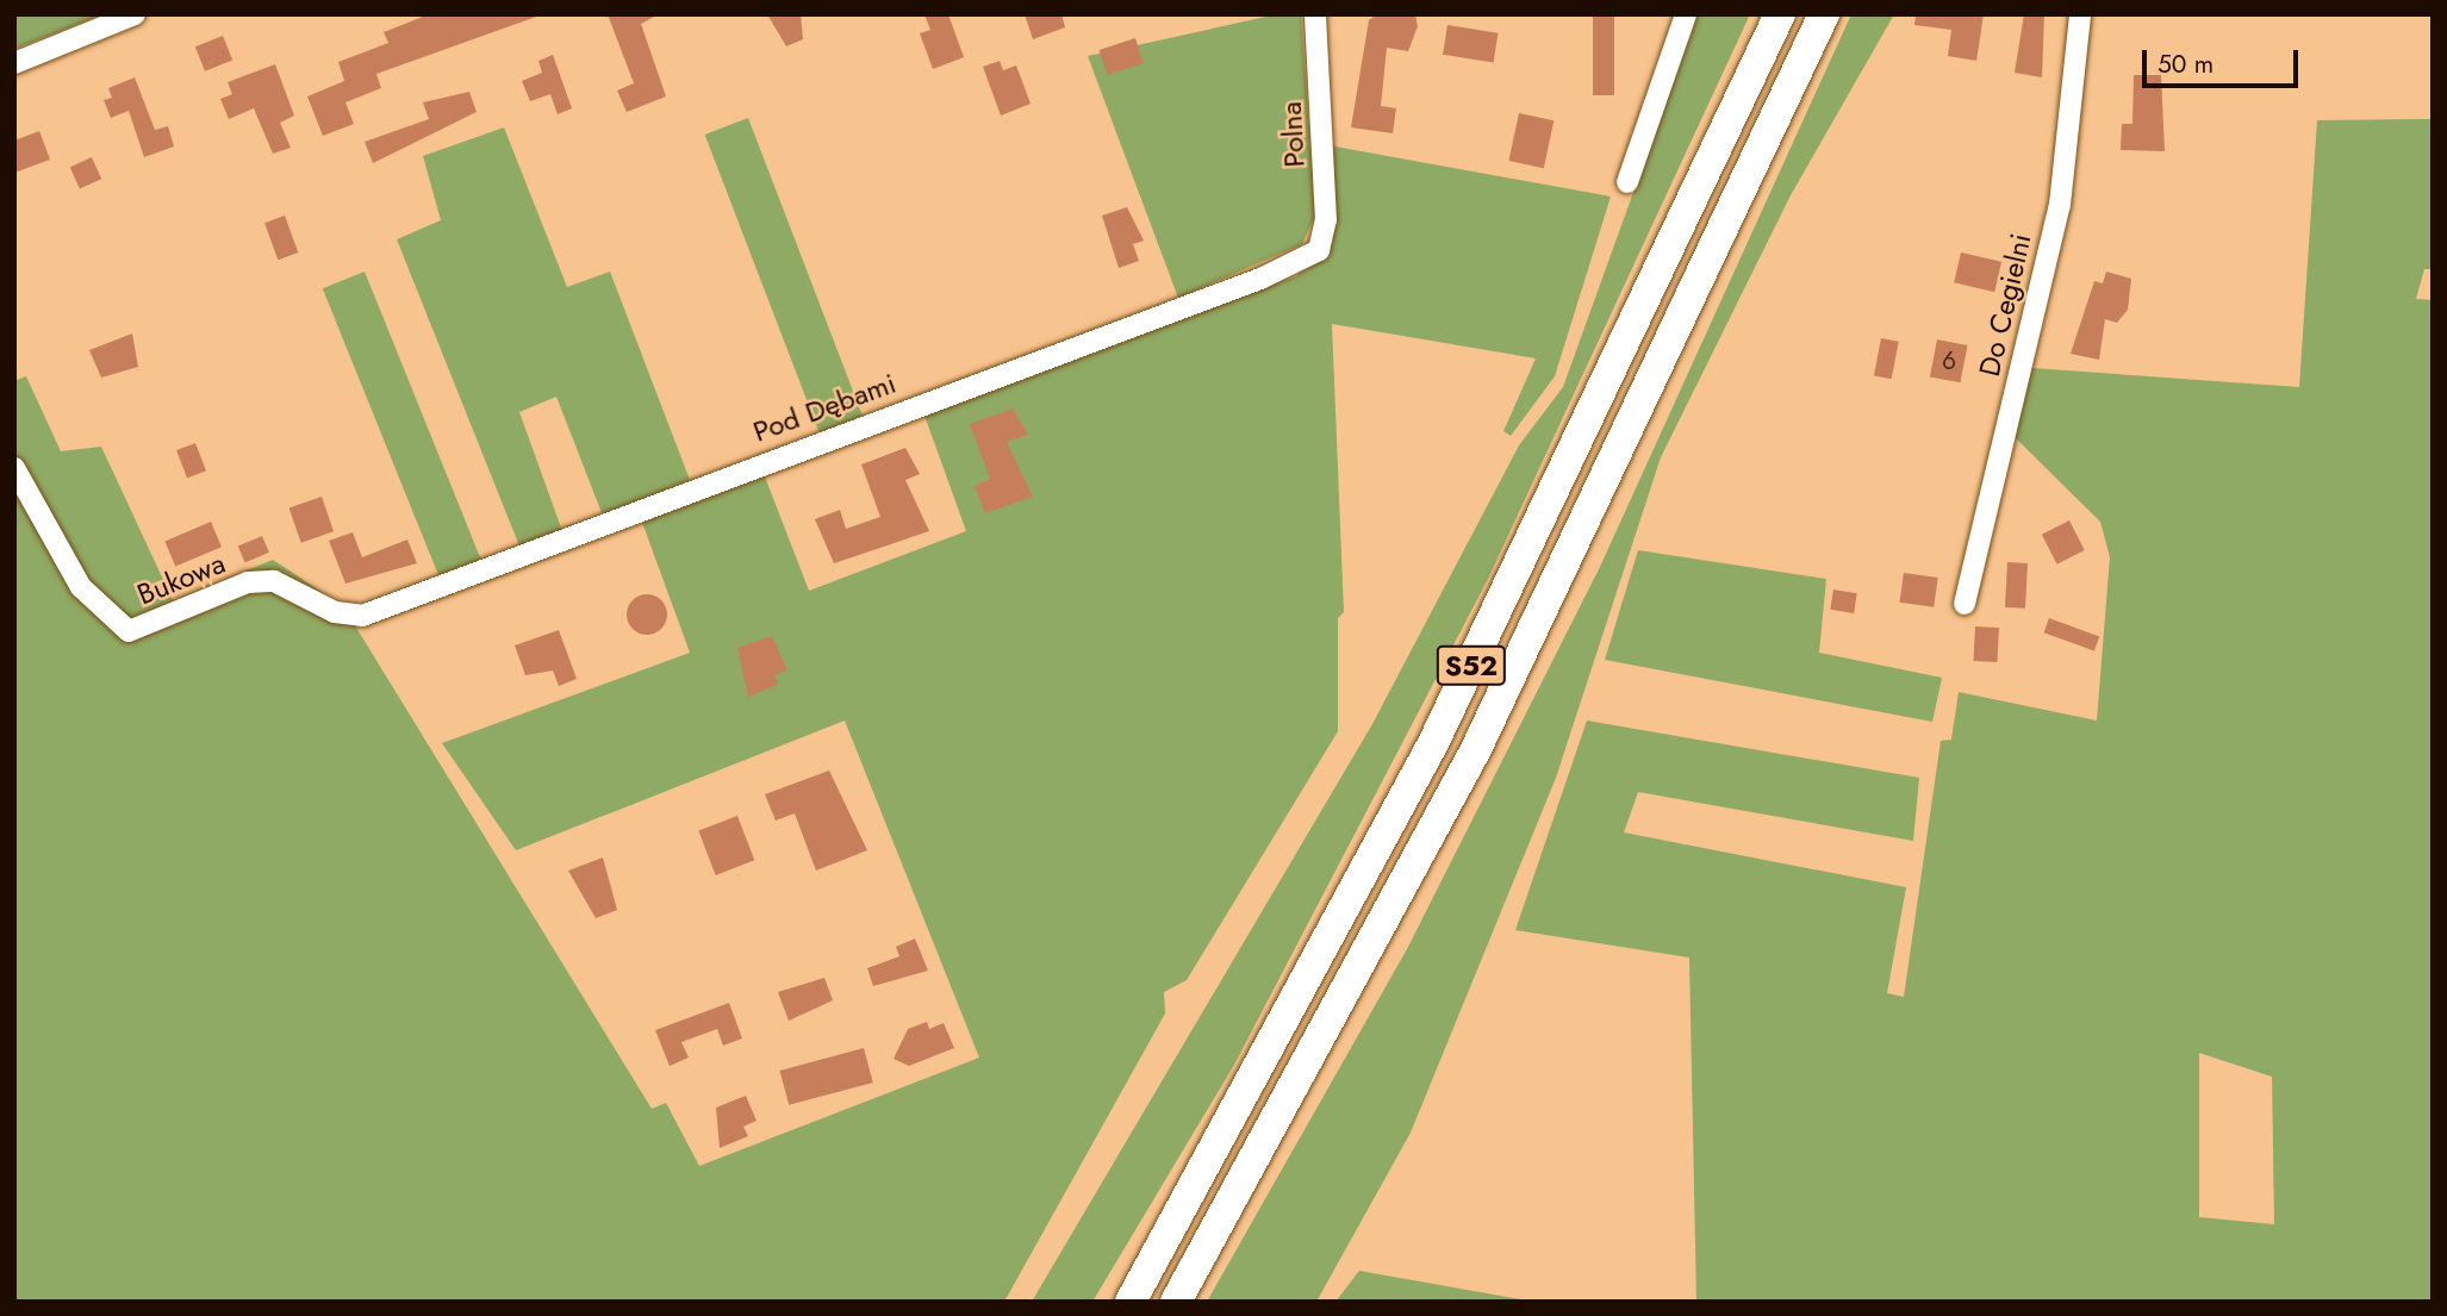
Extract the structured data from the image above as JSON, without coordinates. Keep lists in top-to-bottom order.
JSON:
{
  "streets": {
    "highway": ["S52"],
    "street": [
      "Polna",
      "Do Cegielni",
      "Pod Dębami",
      "Bukowa"
    ]
  },
  "crossings": [
    ["Polna", "Pod Dębami"],
    ["Pod Dębami", "Bukowa"]
  ],
  "house_numbers": ["6"],
  "scale_bar": "50 m"
}
